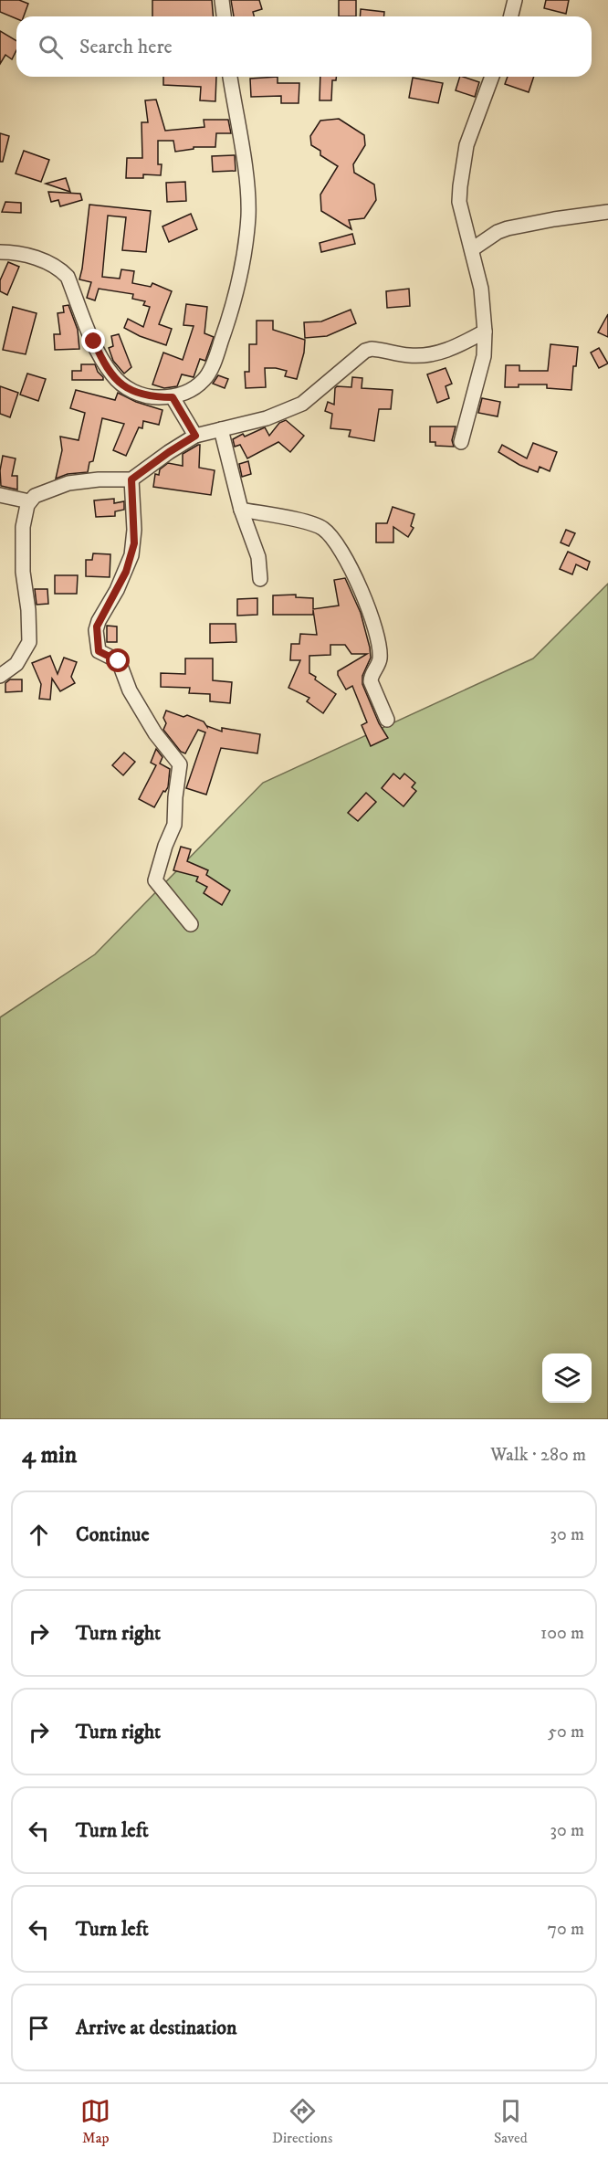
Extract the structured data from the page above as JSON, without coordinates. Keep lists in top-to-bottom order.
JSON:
{
  "page": {
    "search": "Search here",
    "heading": ["4 min", "Walk · 280 m"],
    "list": [
      ["Continue", "30 m"],
      ["Turn right", "100 m"],
      ["Turn right", "50 m"],
      ["Turn left", "30 m"],
      ["Turn left", "70 m"],
      "Arrive at destination"
    ],
    "nav": ["Map", "Directions", "Saved"]
  }
}
